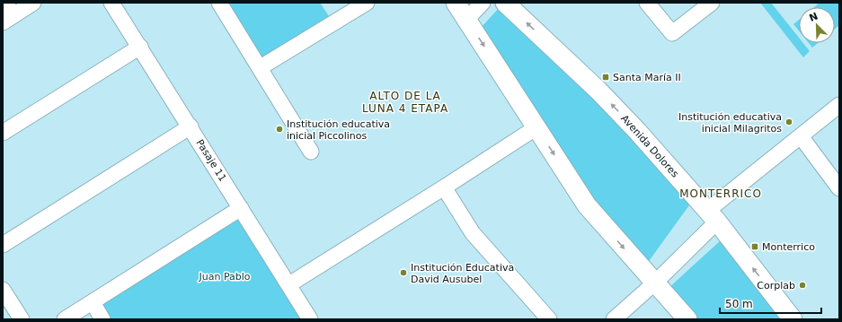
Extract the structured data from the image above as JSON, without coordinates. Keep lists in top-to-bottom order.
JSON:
{
  "streets": {
    "main road": ["Avenida Dolores"],
    "street": ["Pasaje 11"]
  },
  "districts": ["ALTO DE LA LUNA 4 ETAPA", "MONTERRICO"],
  "parks": ["Juan Pablo"],
  "places": {
    "transit": ["Santa María II", "Monterrico"],
    "other": [
      "Institución educativa inicial Milagritos",
      "Institución educativa inicial Piccolinos",
      "Institución Educativa David Ausubel",
      "Corplab"
    ]
  },
  "scale_bar": "50 m",
  "north": "top left"
}
